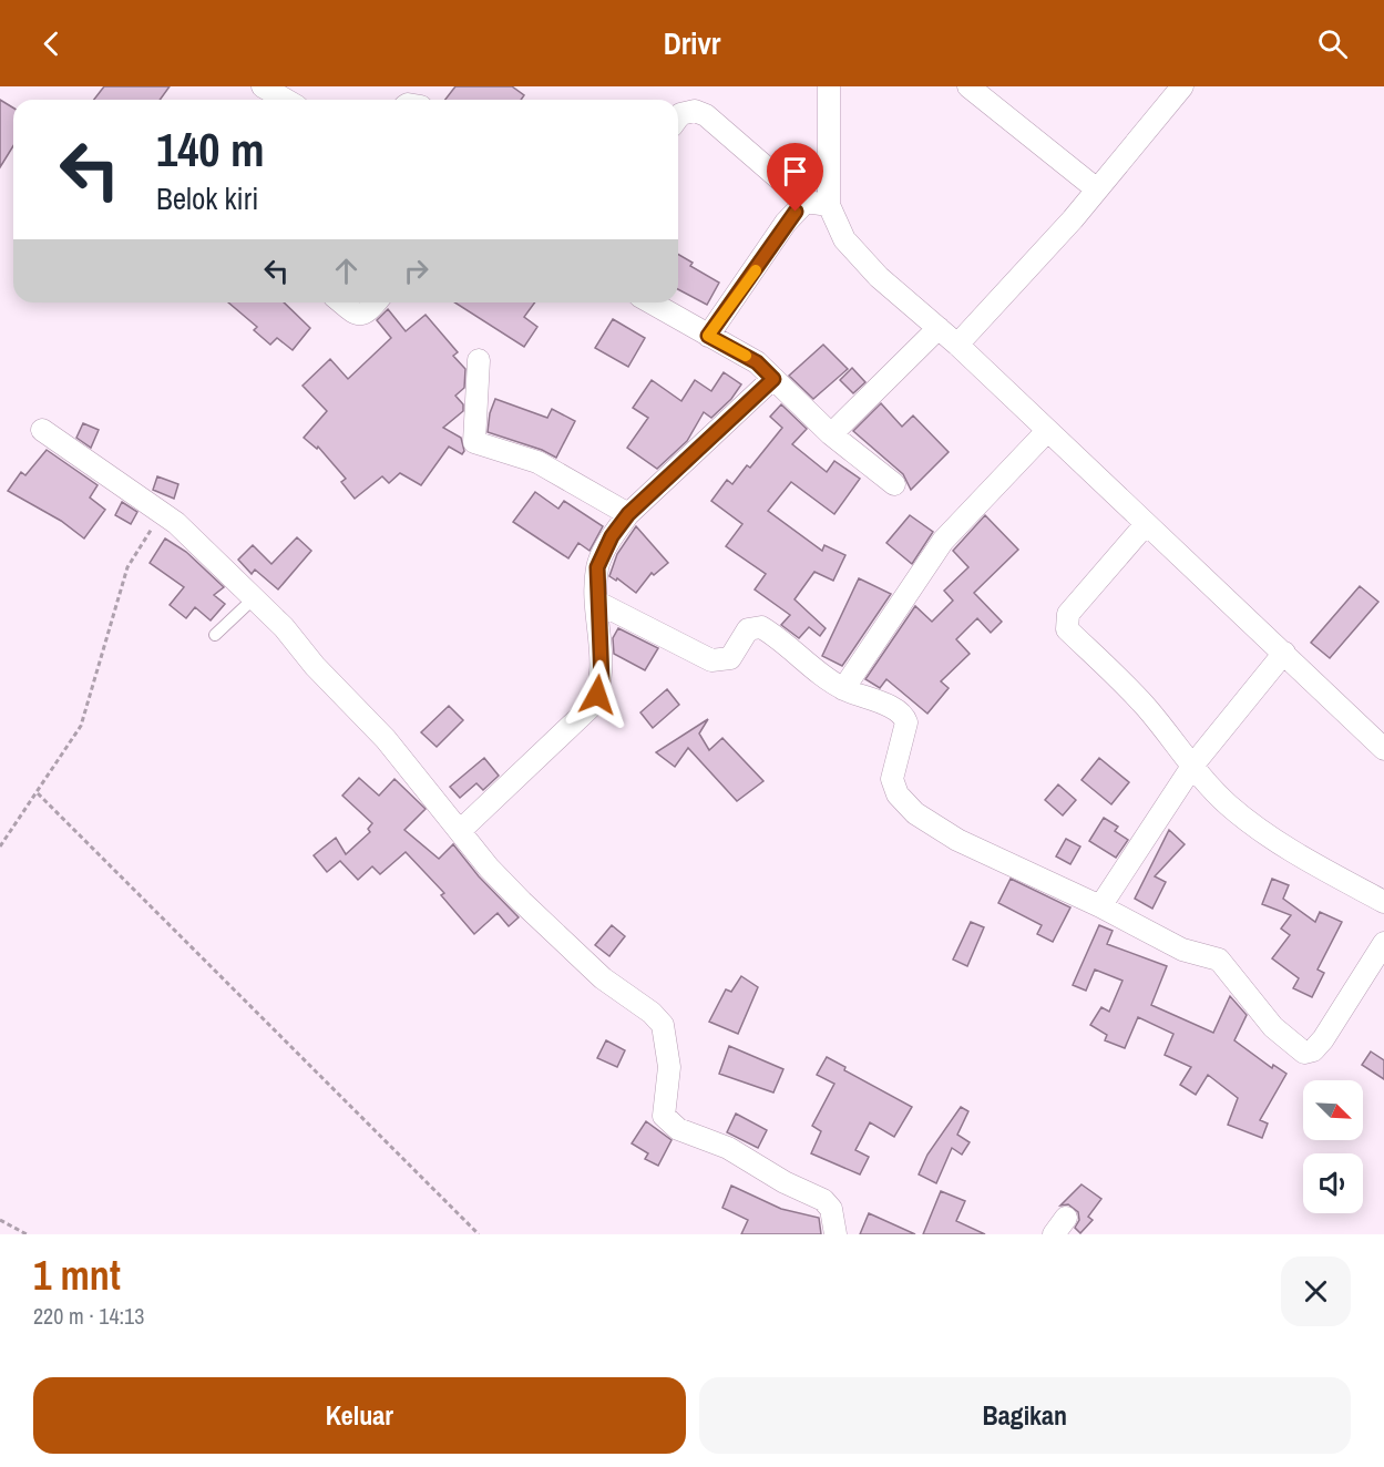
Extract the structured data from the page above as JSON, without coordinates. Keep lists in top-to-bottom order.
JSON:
{
  "north": "bottom right",
  "page": {
    "header": "Drivr",
    "turn": ["140 m", "Belok kiri"],
    "heading": ["1 mnt", "220 m · 14:13"],
    "buttons": ["Keluar", "Bagikan"]
  }
}
